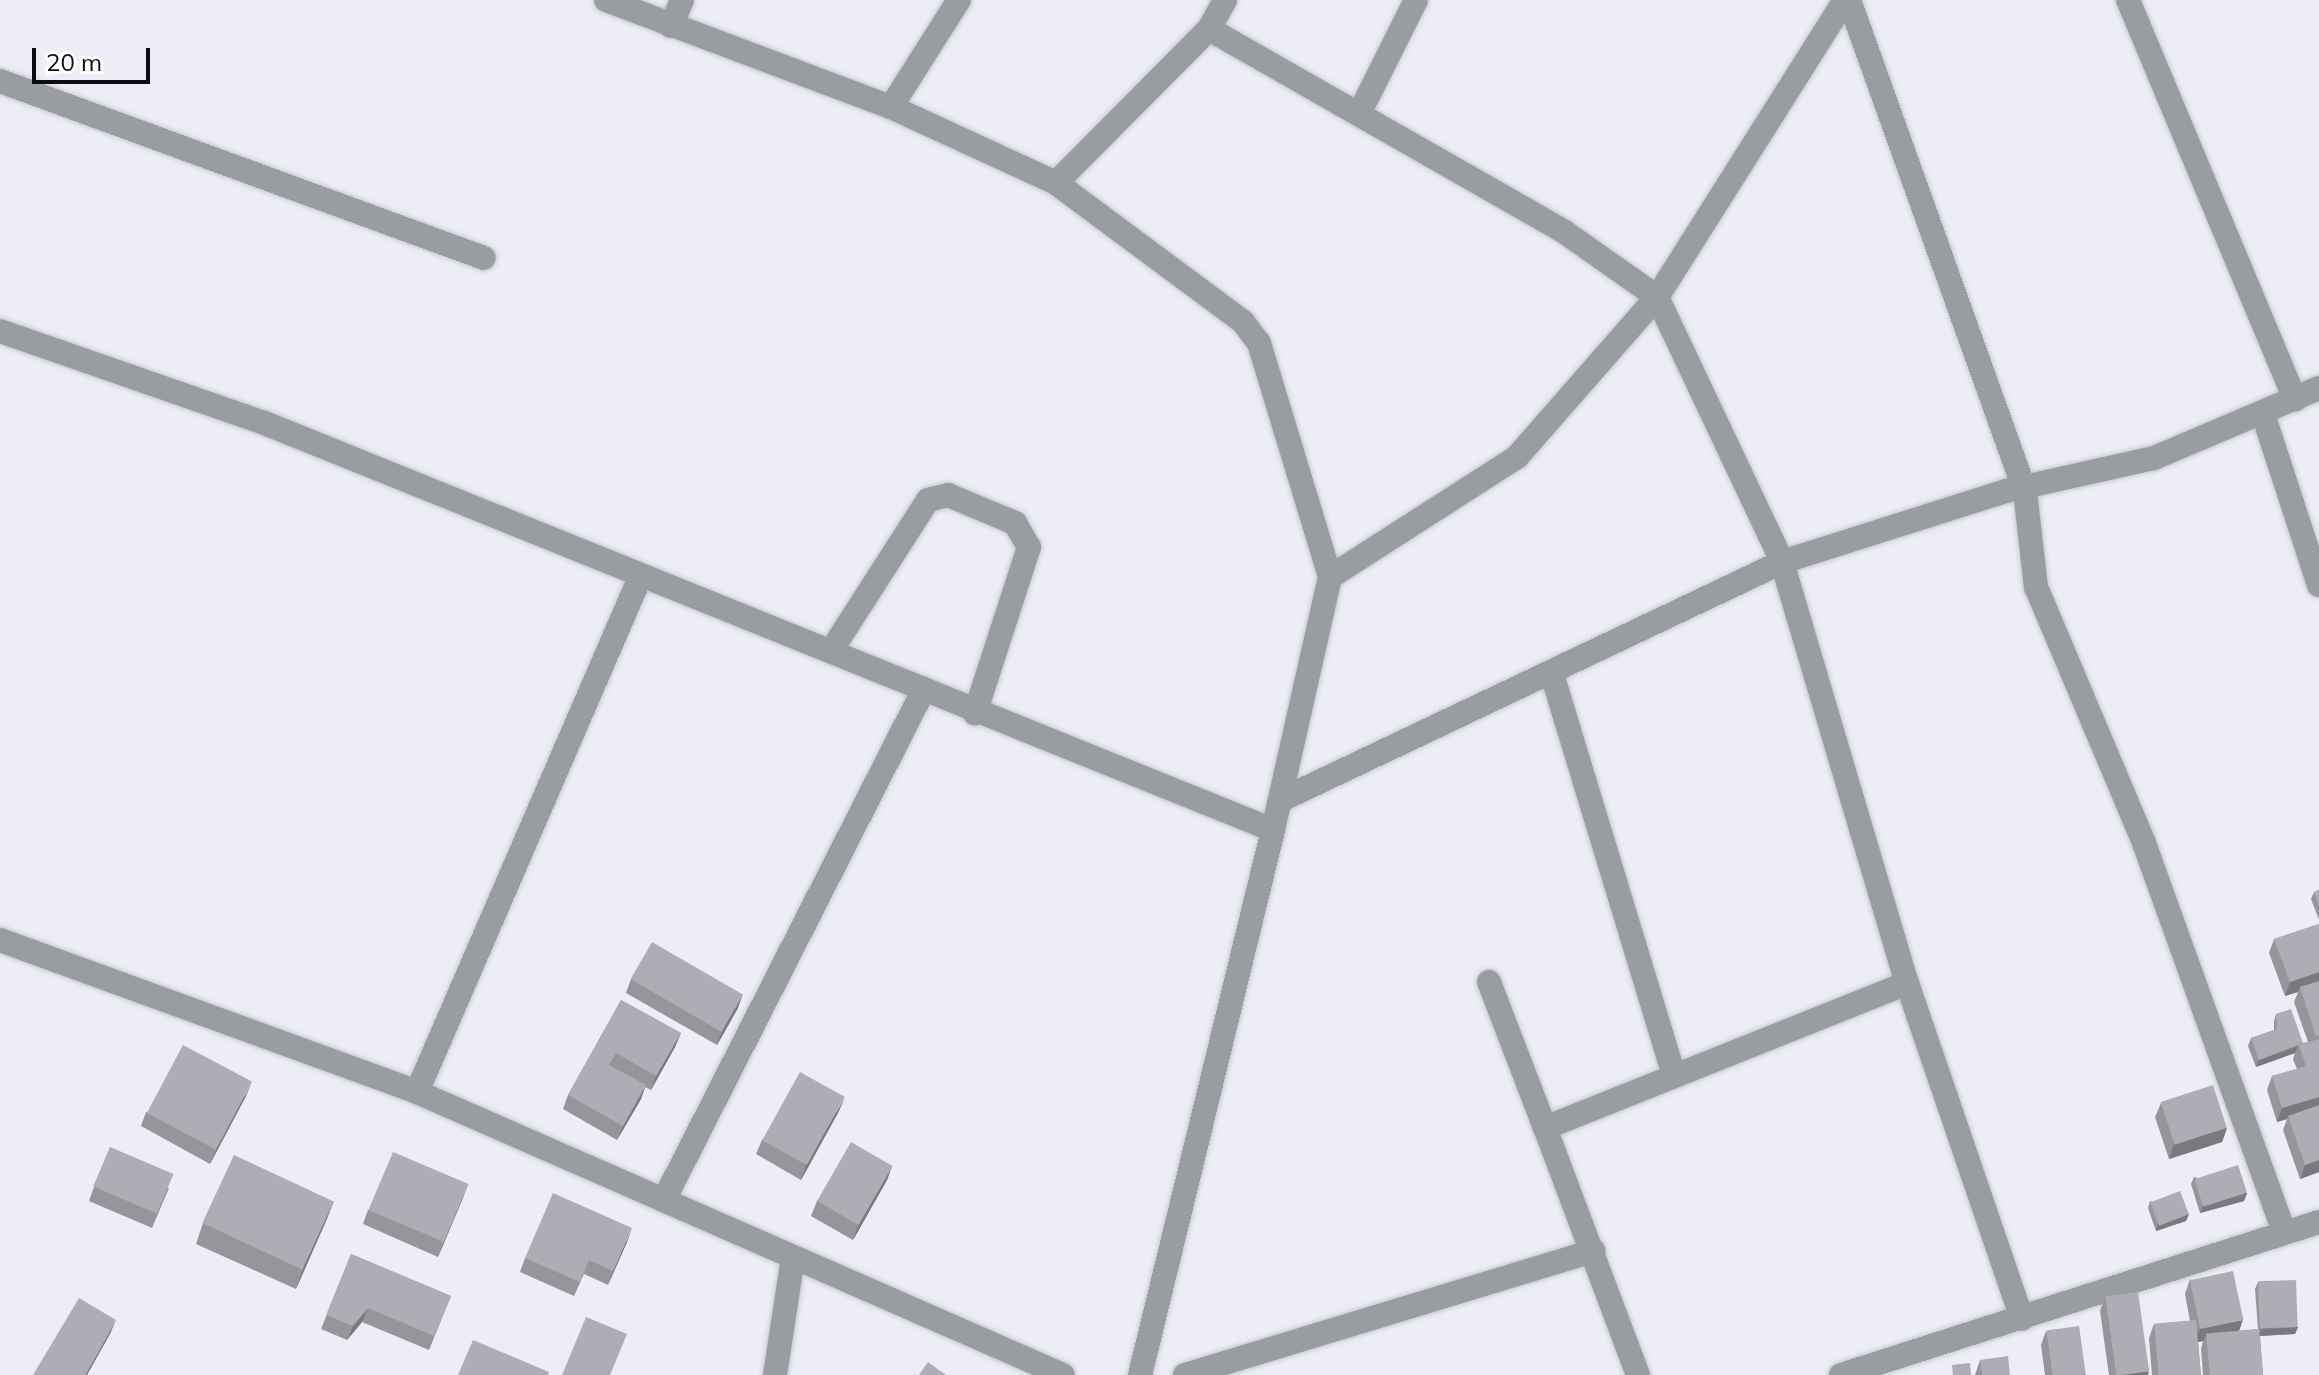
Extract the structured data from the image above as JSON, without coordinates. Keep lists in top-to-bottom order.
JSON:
{
  "scale_bar": "20 m"
}
